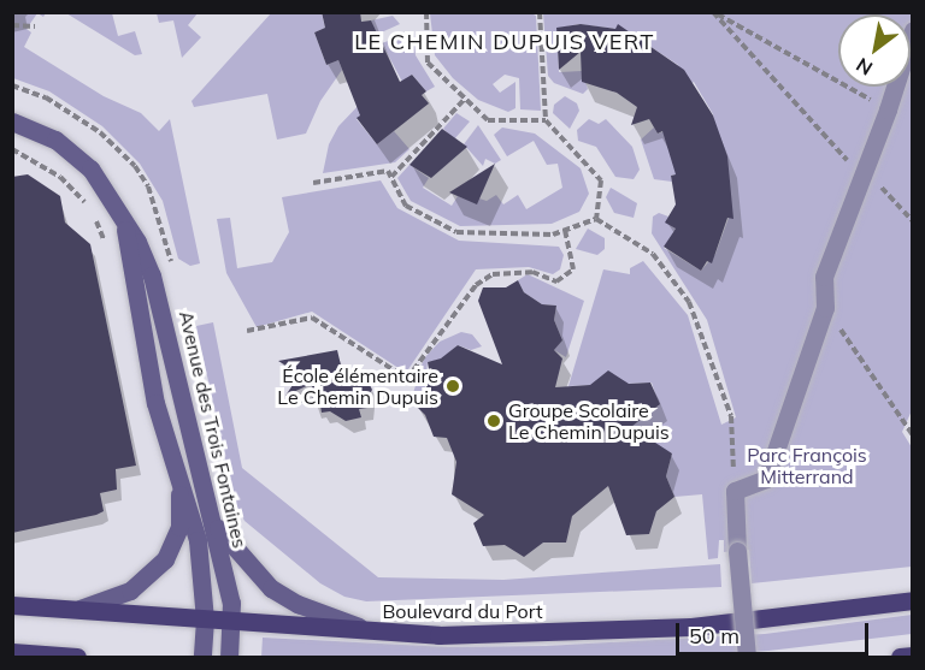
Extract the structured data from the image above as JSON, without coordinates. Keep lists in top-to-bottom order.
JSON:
{
  "streets": {
    "main road": ["Boulevard du Port"],
    "street": ["Avenue des Trois Fontaines"]
  },
  "crossings": [
    ["Avenue des Trois Fontaines", "Boulevard du Port"]
  ],
  "districts": ["LE CHEMIN DUPUIS VERT"],
  "parks": ["Parc François Mitterrand"],
  "places": ["École élémentaire Le Chemin Dupuis", "Groupe Scolaire Le Chemin Dupuis"],
  "scale_bar": "50 m",
  "north": "bottom left"
}
